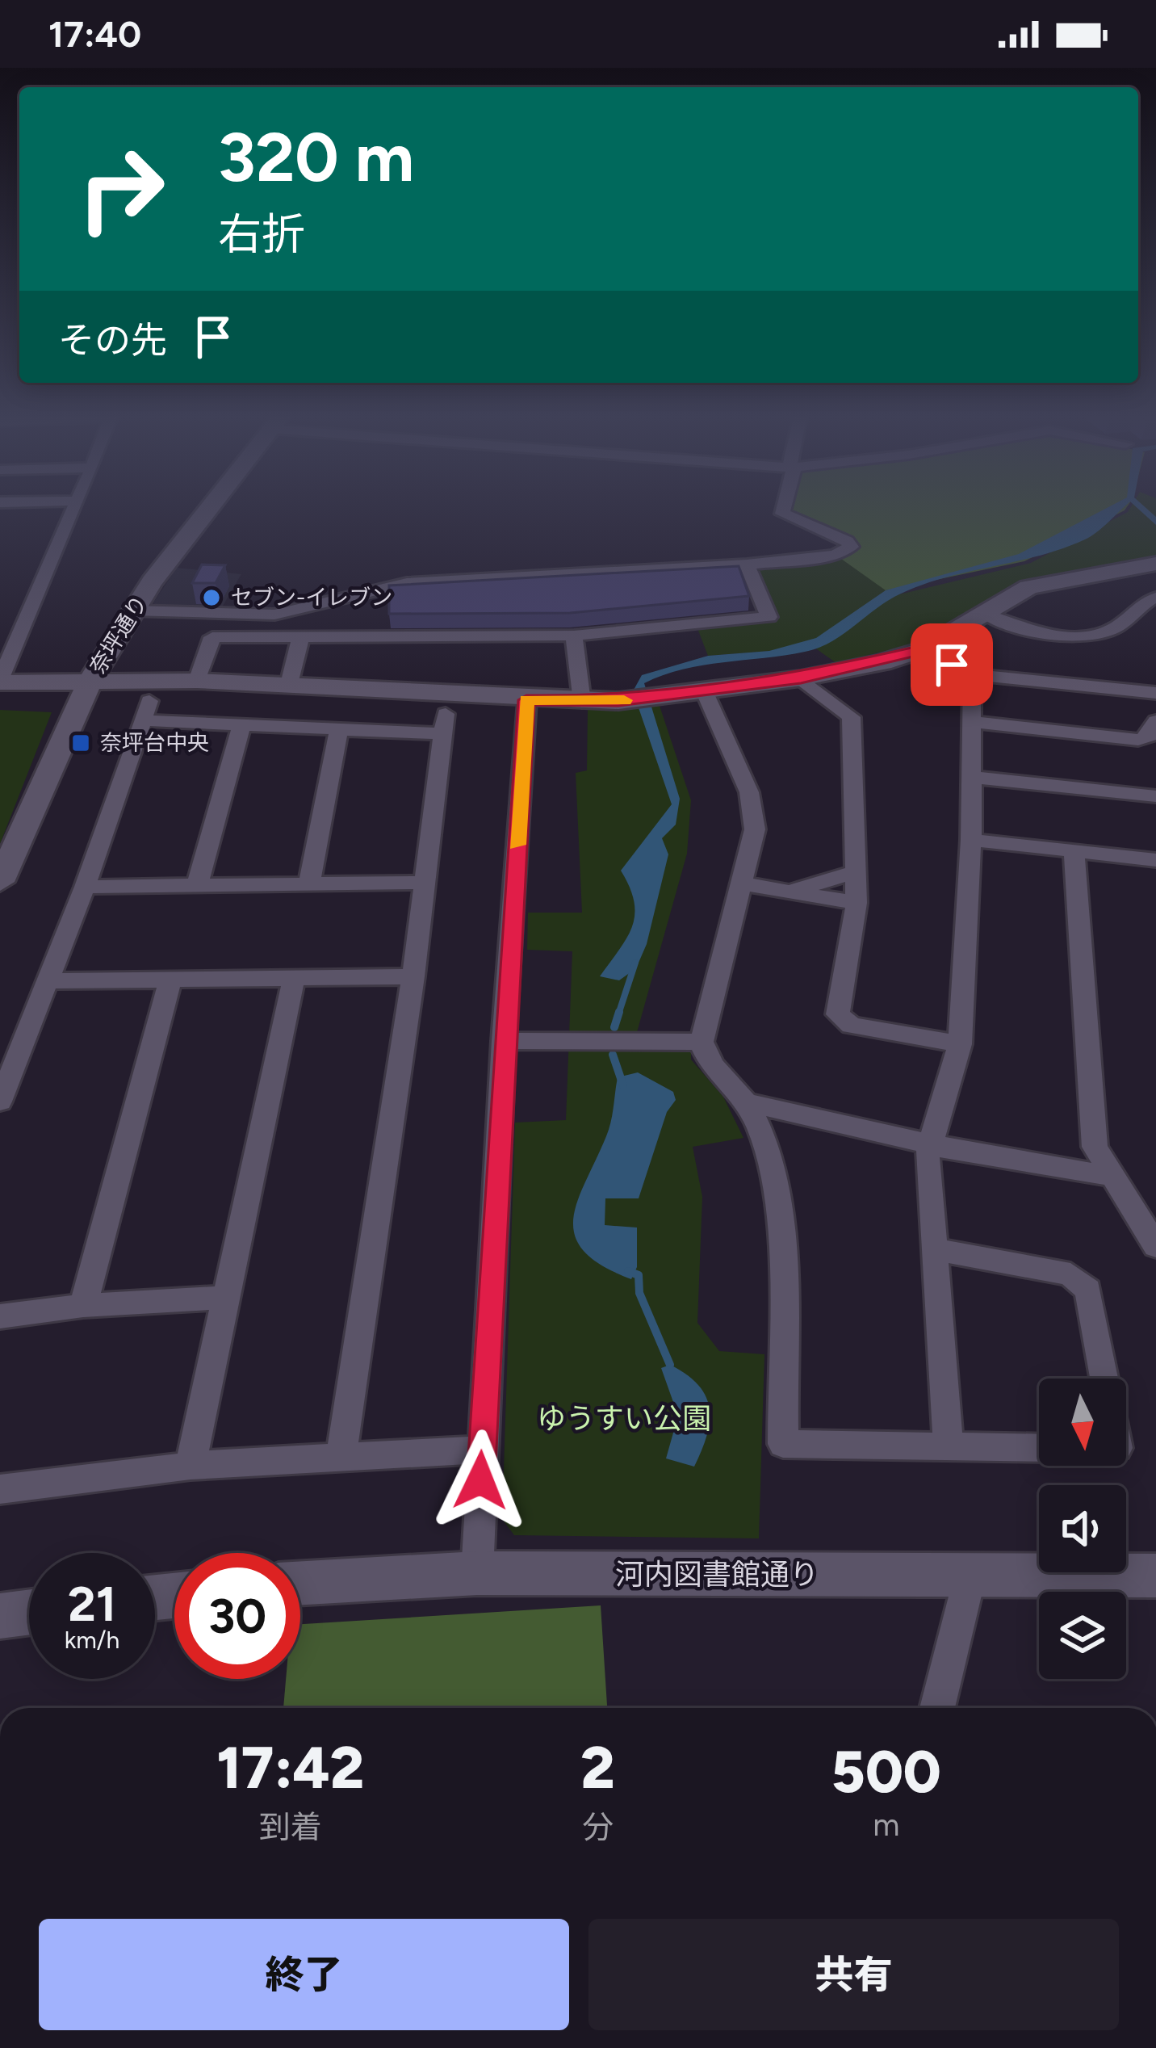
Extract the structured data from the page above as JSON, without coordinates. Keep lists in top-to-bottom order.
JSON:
{
  "streets": {
    "street": ["奈坪通り", "河内図書館通り"]
  },
  "parks": ["ゆうすい公園"],
  "places": {
    "other": ["セブン-イレブン"],
    "transit": ["奈坪台中央"]
  },
  "north": "bottom",
  "page": {
    "status": "17:40",
    "turn": ["320 m", "右折"],
    "then": "その先",
    "speed": "21 km/h",
    "limit": "30",
    "eta": [
      "17:42",
      "到着",
      "2",
      "分",
      "500",
      "m"
    ],
    "buttons": ["終了", "共有"]
  }
}
